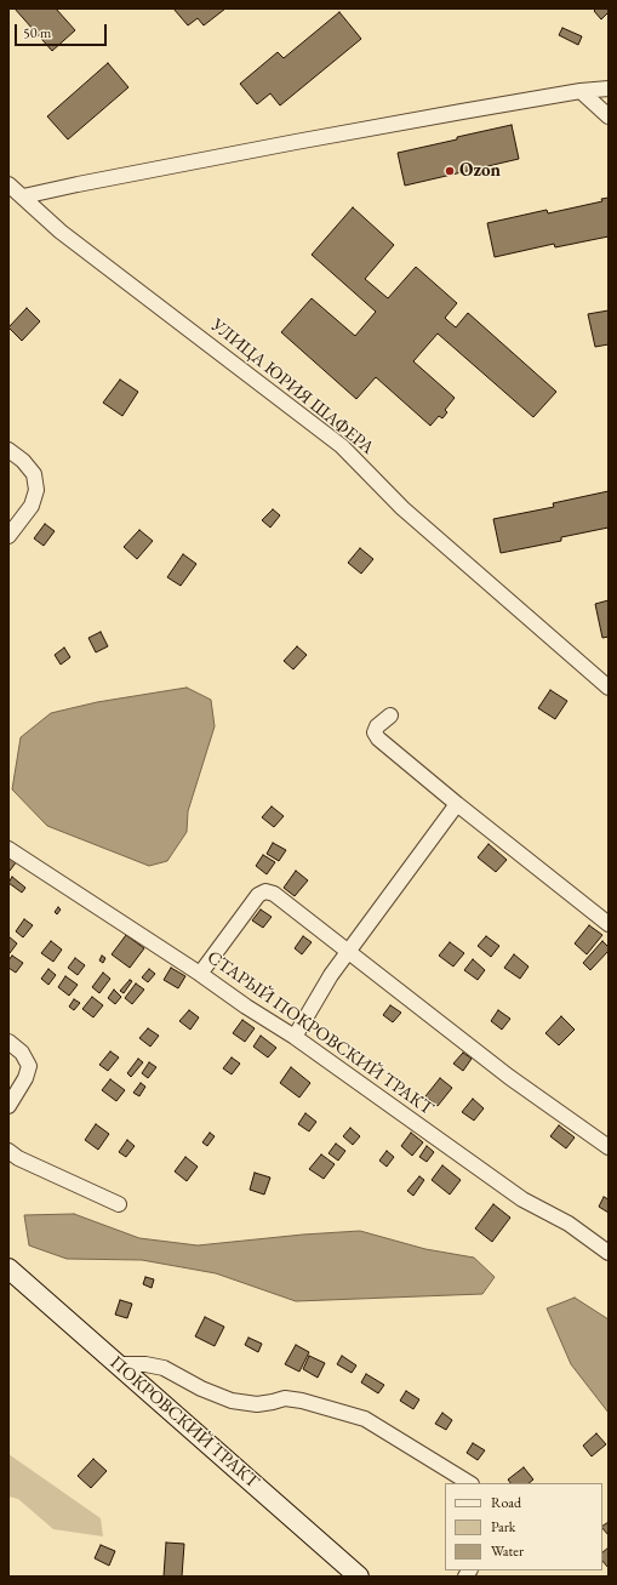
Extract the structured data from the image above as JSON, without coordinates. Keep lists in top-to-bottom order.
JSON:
{
  "streets": {
    "main road": ["ПОКРОВСКИЙ ТРАКТ"],
    "street": ["УЛИЦА ЮРИЯ ШАФЕРА", "СТАРЫЙ ПОКРОВСКИЙ ТРАКТ"]
  },
  "places": ["Ozon"],
  "legend": ["Road", "Park", "Water"],
  "scale_bar": "50 m"
}
